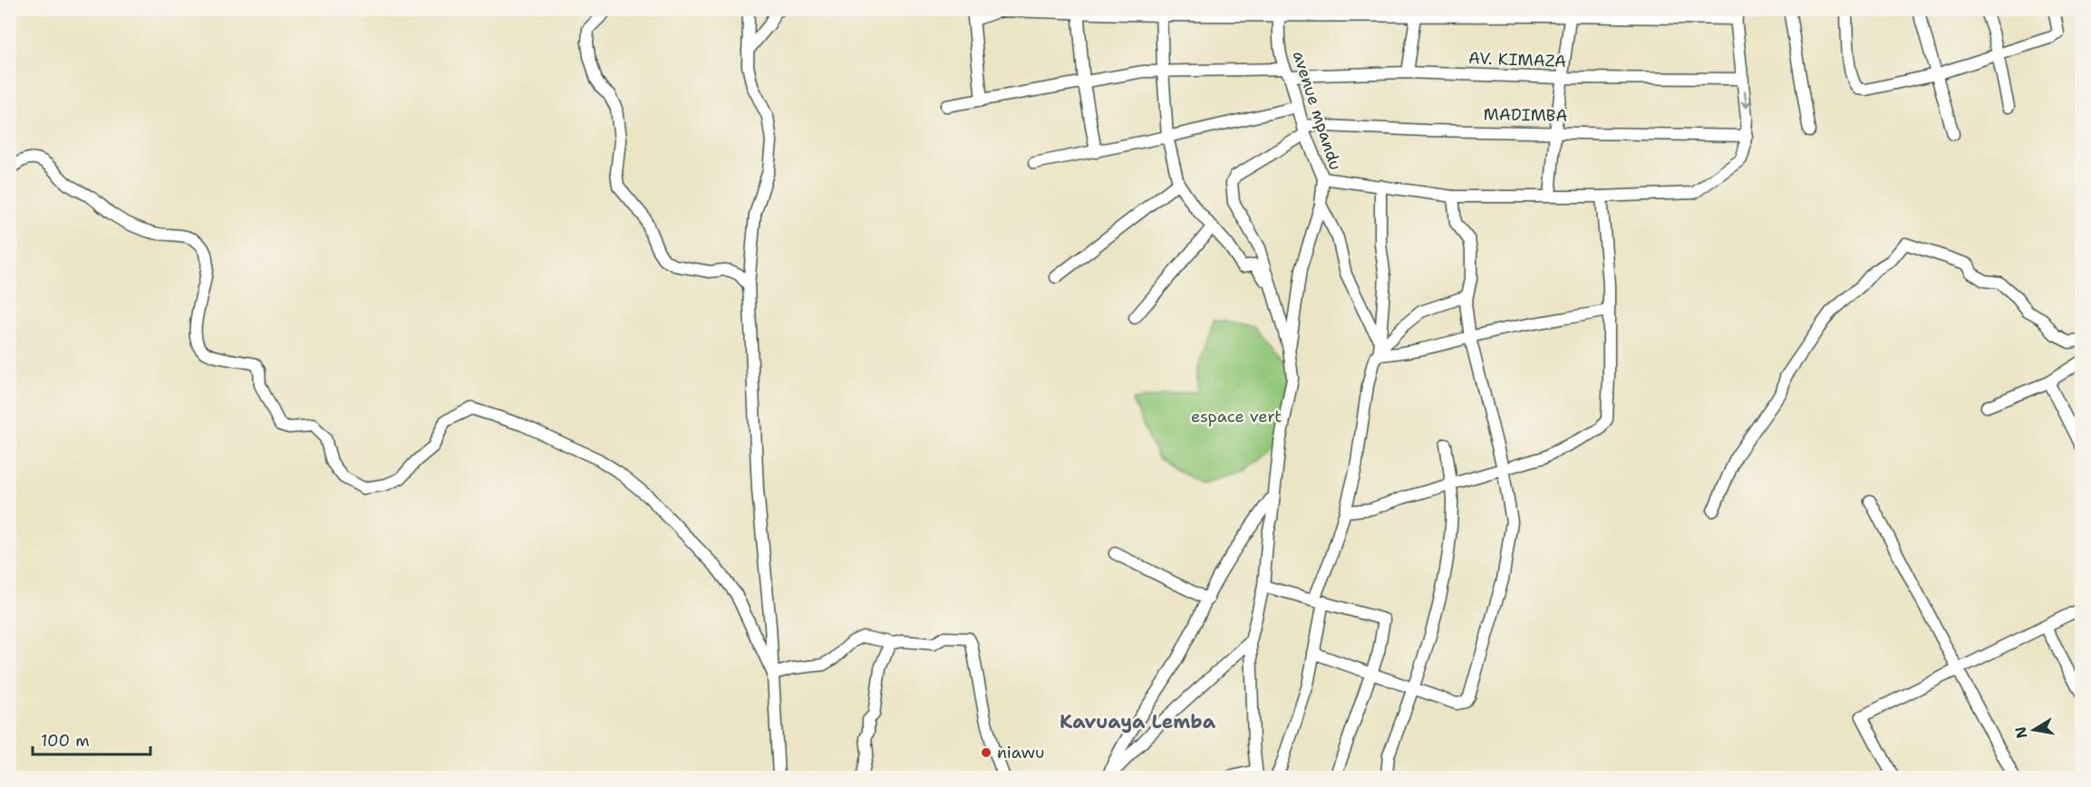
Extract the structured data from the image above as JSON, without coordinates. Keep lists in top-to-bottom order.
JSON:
{
  "streets": {
    "street": ["AV. KIMAZA", "avenue mpandu", "MADIMBA"]
  },
  "crossings": [
    ["AV. KIMAZA", "avenue mpandu"],
    ["avenue mpandu", "MADIMBA"]
  ],
  "districts": ["Kavuaya Lemba"],
  "parks": ["espace vert"],
  "places": ["niawu"],
  "scale_bar": "100 m",
  "north": "left"
}
